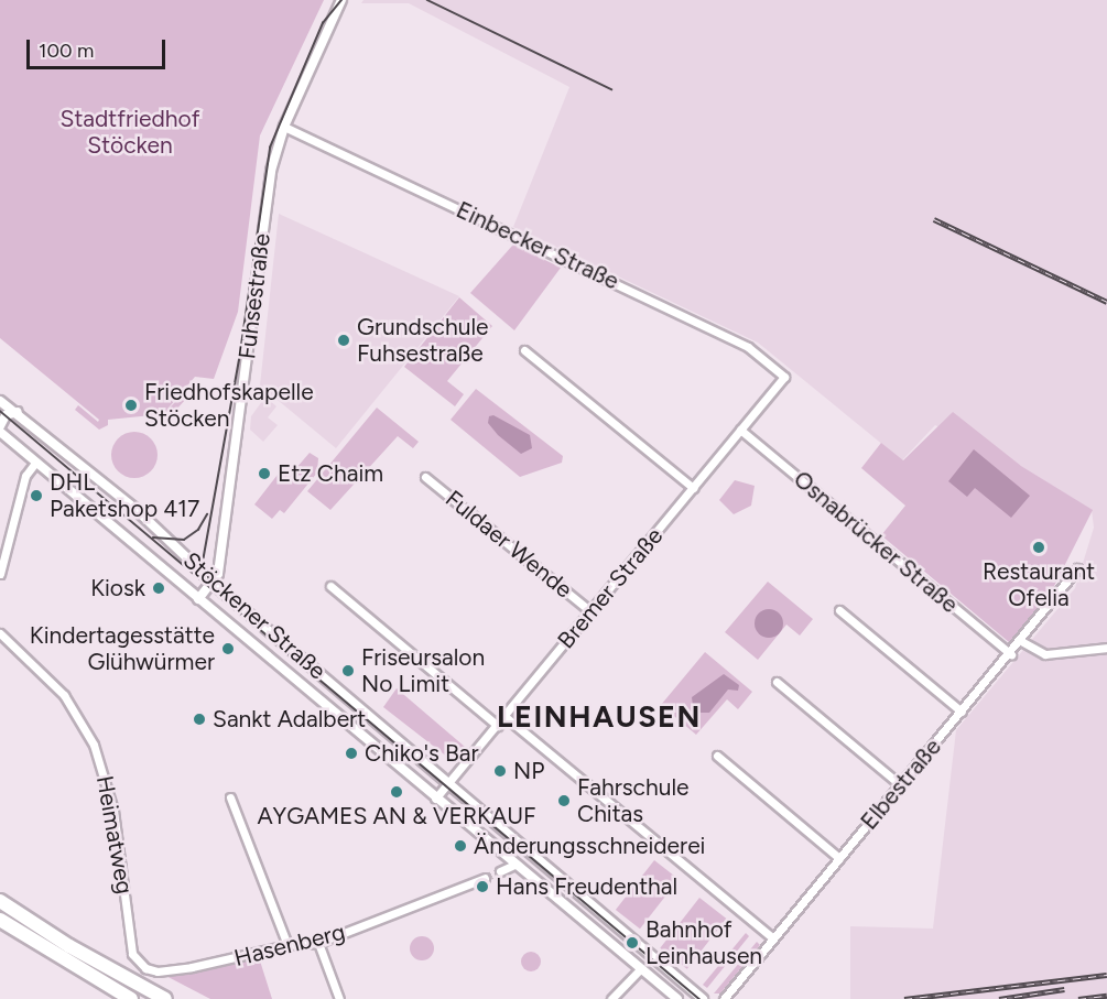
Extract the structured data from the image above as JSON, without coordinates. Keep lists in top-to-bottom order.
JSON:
{
  "streets": {
    "street": [
      "Einbecker Straße",
      "Fuhsestraße",
      "Osnabrücker Straße",
      "Fuldaer Wende",
      "Bremer Straße",
      "Stöckener Straße",
      "Elbestraße",
      "Heimatweg",
      "Hasenberg"
    ]
  },
  "crossings": [
    ["Einbecker Straße", "Fuhsestraße"],
    ["Einbecker Straße", "Bremer Straße"],
    ["Fuhsestraße", "Stöckener Straße"],
    ["Osnabrücker Straße", "Bremer Straße"],
    ["Osnabrücker Straße", "Elbestraße"],
    ["Fuldaer Wende", "Bremer Straße"],
    ["Bremer Straße", "Stöckener Straße"],
    ["Heimatweg", "Hasenberg"]
  ],
  "districts": ["LEINHAUSEN"],
  "parks": ["Stadtfriedhof Stöcken"],
  "places": [
    "Grundschule Fuhsestraße",
    "Friedhofskapelle Stöcken",
    "Etz Chaim",
    "DHL Paketshop 417",
    "Restaurant Ofelia",
    "Kiosk",
    "Kindertagesstätte Glühwürmer",
    "Friseursalon No Limit",
    "Sankt Adalbert",
    "Chiko's Bar",
    "NP",
    "AYGAMES AN & VERKAUF",
    "Fahrschule Chitas",
    "Änderungsschneiderei",
    "Hans Freudenthal",
    "Bahnhof Leinhausen"
  ],
  "scale_bar": "100 m"
}
